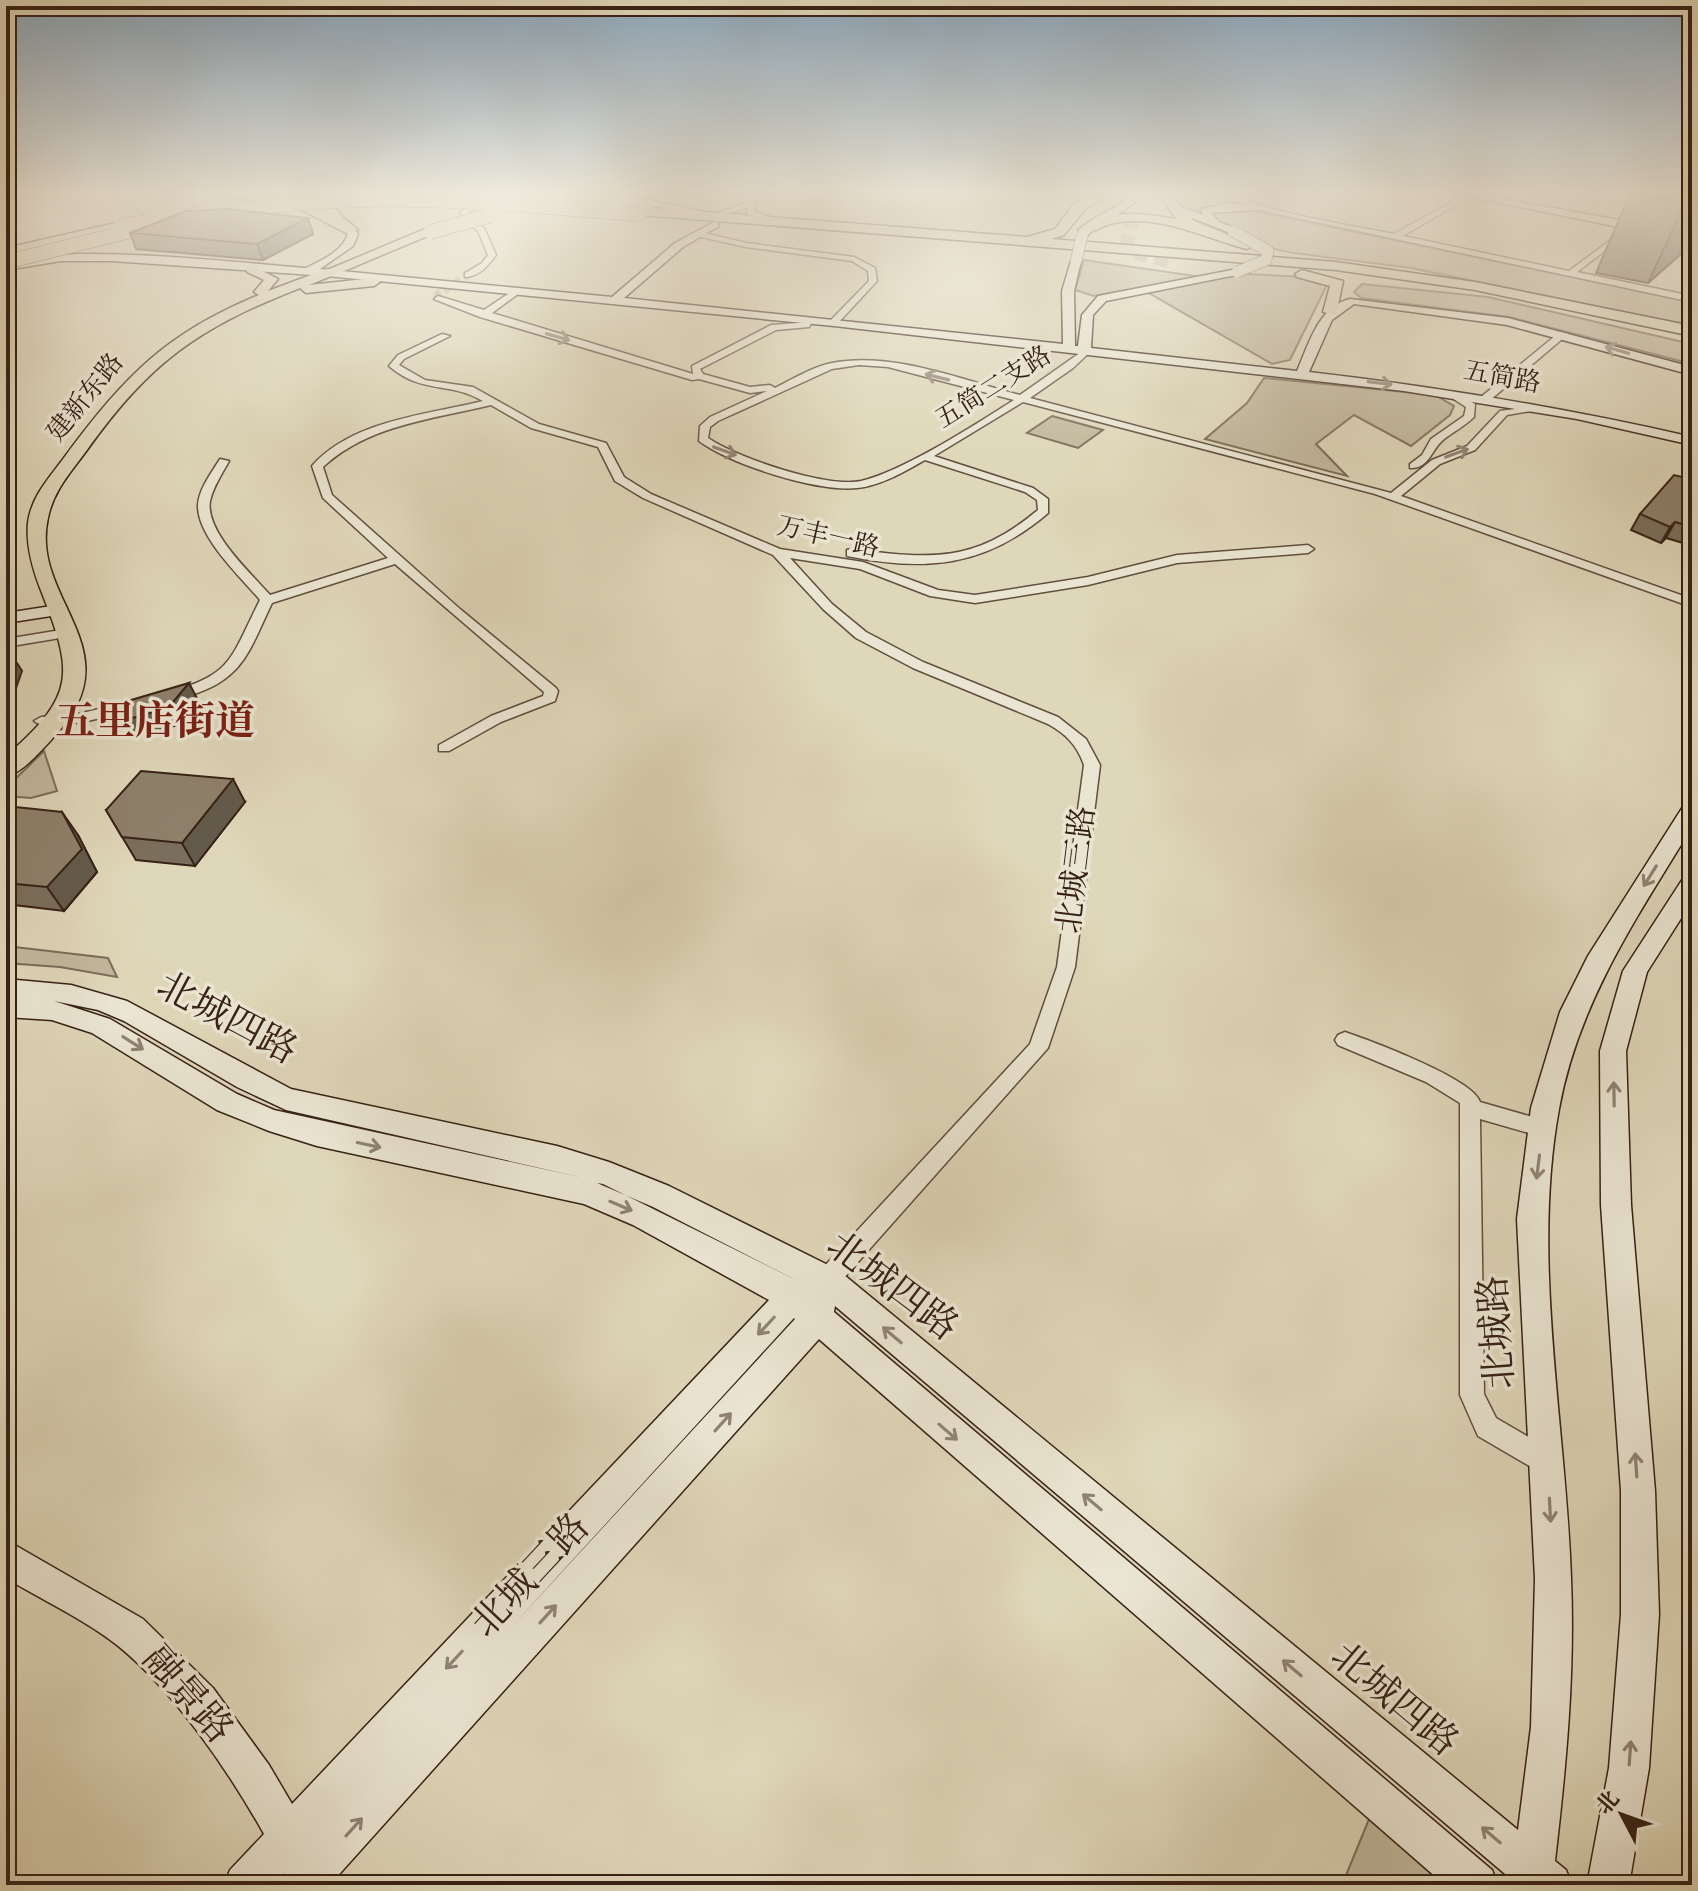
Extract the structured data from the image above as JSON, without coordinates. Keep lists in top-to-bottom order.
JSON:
{
  "streets": {
    "main road": [
      "五简路",
      "建新东路",
      "北城三路",
      "北城四路",
      "北城路",
      "融景路"
    ],
    "street": ["五简二支路", "万丰一路"]
  },
  "crossings": [
    ["五简路", "五简二支路"],
    ["万丰一路", "北城三路"],
    ["北城三路", "北城四路"],
    ["北城三路", "融景路"],
    ["北城四路", "北城路"]
  ],
  "districts": ["五里店街道"],
  "north": "top left"
}
